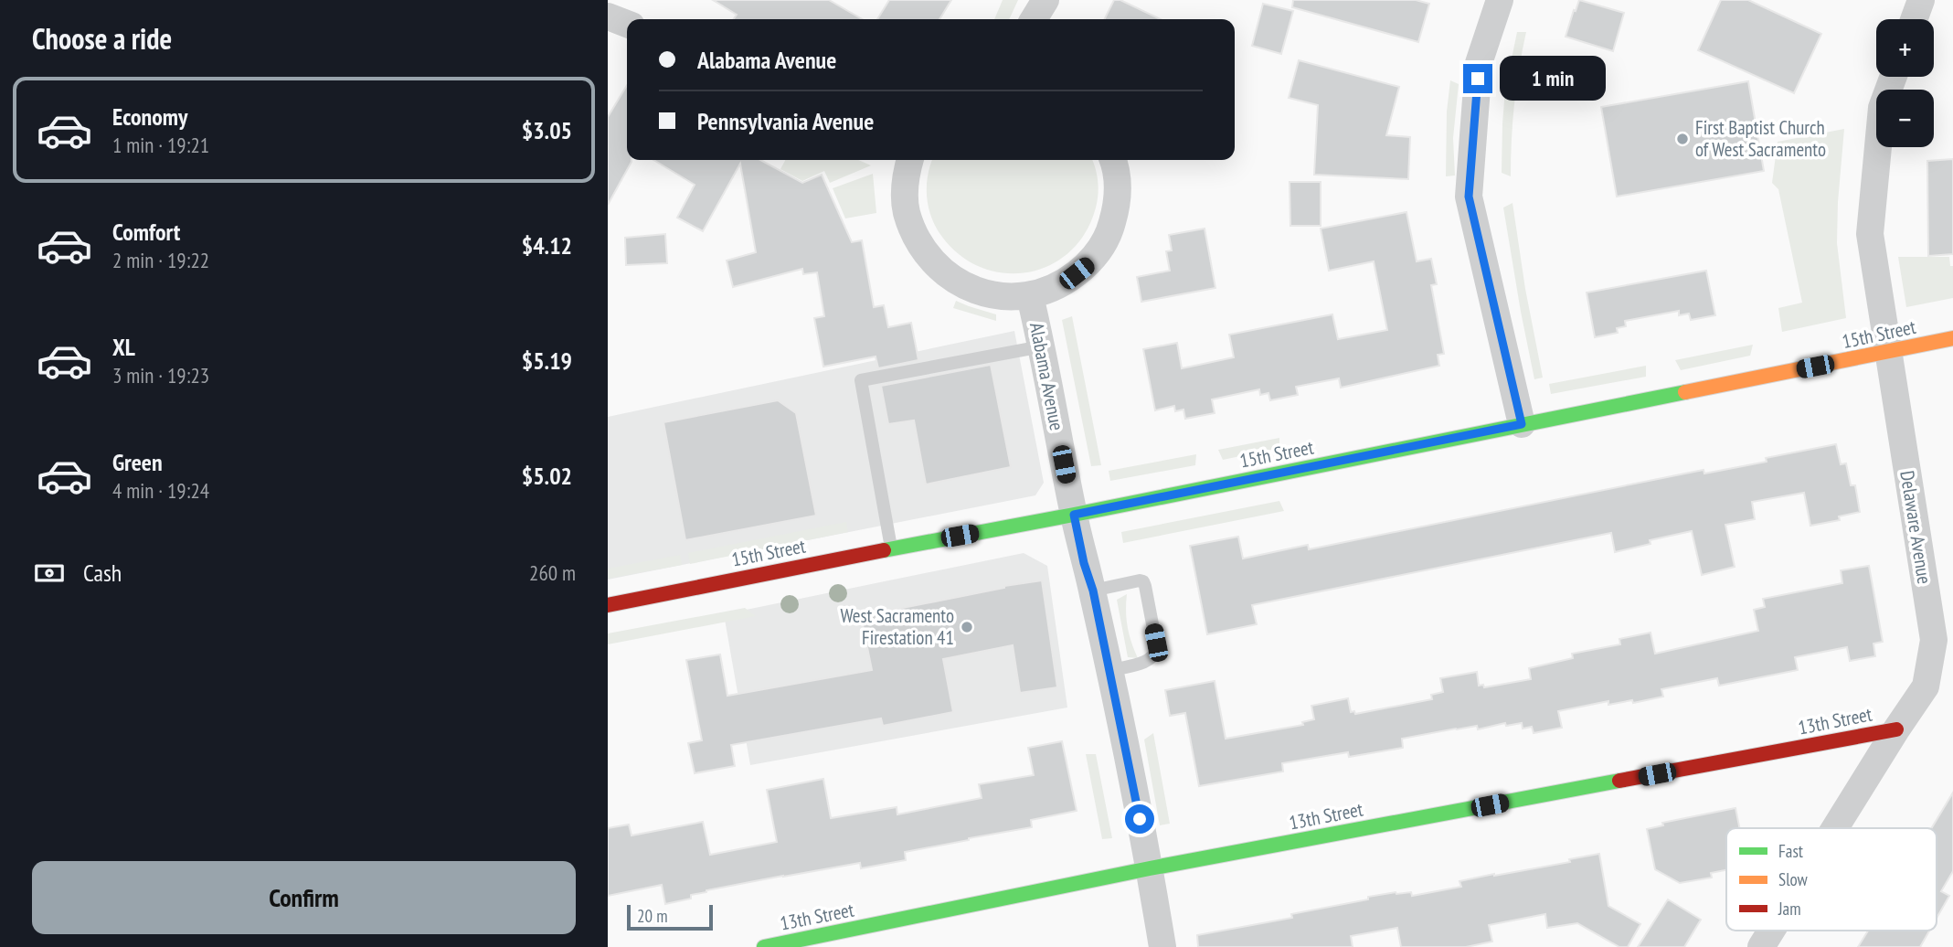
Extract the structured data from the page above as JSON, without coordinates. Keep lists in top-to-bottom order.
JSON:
{
  "streets": {
    "street": [
      "15th Street",
      "Alabama Avenue",
      "Delaware Avenue",
      "13th Street"
    ]
  },
  "crossings": [
    ["15th Street", "Alabama Avenue"],
    ["15th Street", "Delaware Avenue"],
    ["Alabama Avenue", "13th Street"],
    ["Delaware Avenue", "13th Street"]
  ],
  "places": ["First Baptist Church of West Sacramento", "West Sacramento Firestation 41"],
  "legend": ["Fast", "Slow", "Jam"],
  "scale_bar": "20 m",
  "page": {
    "heading": "Choose a ride",
    "map_buttons": ["+", "−"],
    "banner": ["Alabama Avenue", "Pennsylvania Avenue"],
    "bubble": "1 min",
    "list": [
      {
        "name": "Economy",
        "note": "1 min · 19:21",
        "value": "$3.05"
      },
      {
        "name": "Comfort",
        "note": "2 min · 19:22",
        "value": "$4.12"
      },
      {
        "name": "XL",
        "note": "3 min · 19:23",
        "value": "$5.19"
      },
      {
        "name": "Green",
        "note": "4 min · 19:24",
        "value": "$5.02"
      }
    ],
    "pay": ["Cash", "260 m"],
    "buttons": "Confirm",
    "scale": "20 m"
  }
}
